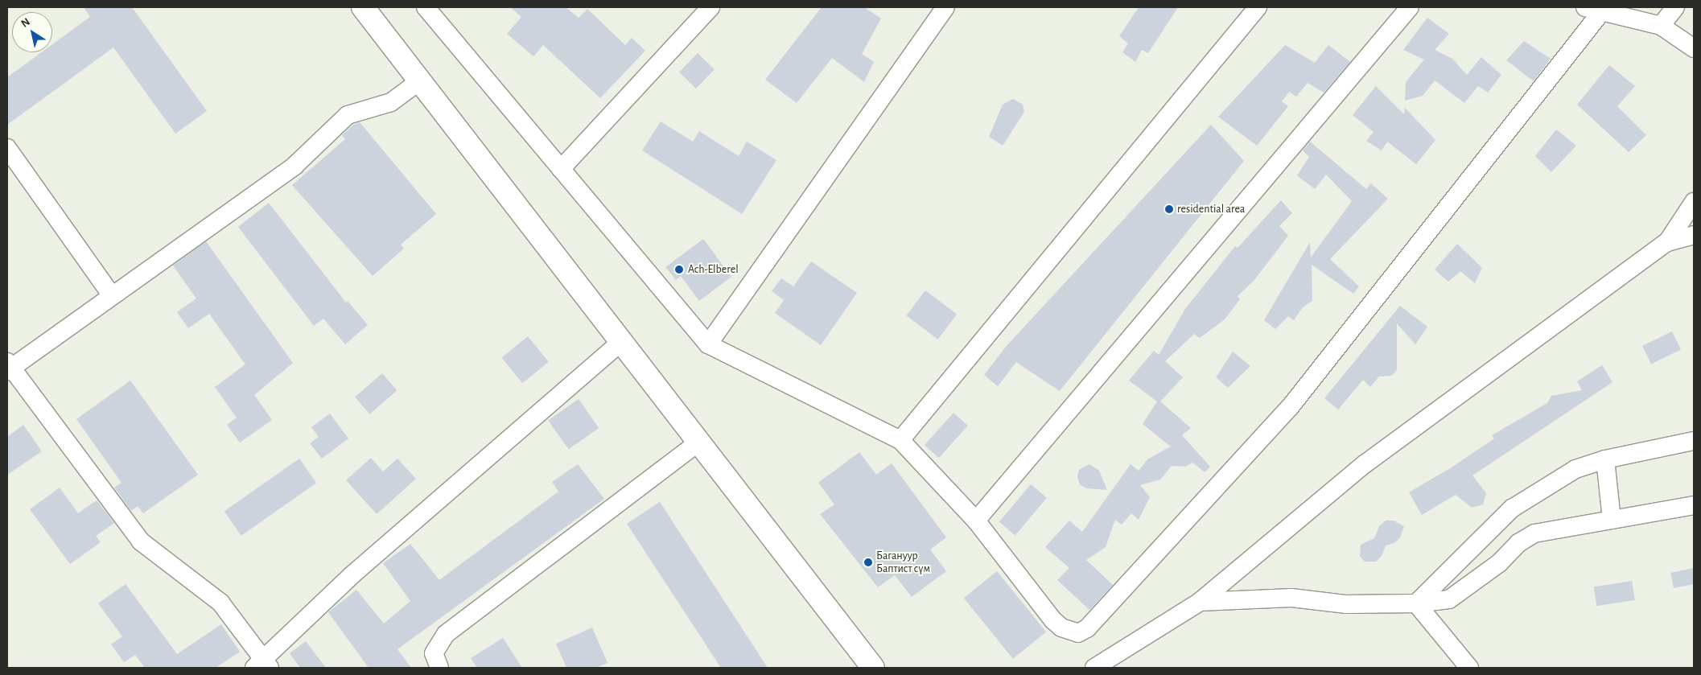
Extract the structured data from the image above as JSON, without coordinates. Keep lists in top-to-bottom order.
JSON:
{
  "places": ["residential area", "Ach-Elberel", "Багануур Баптист сүм"],
  "north": "top left"
}
